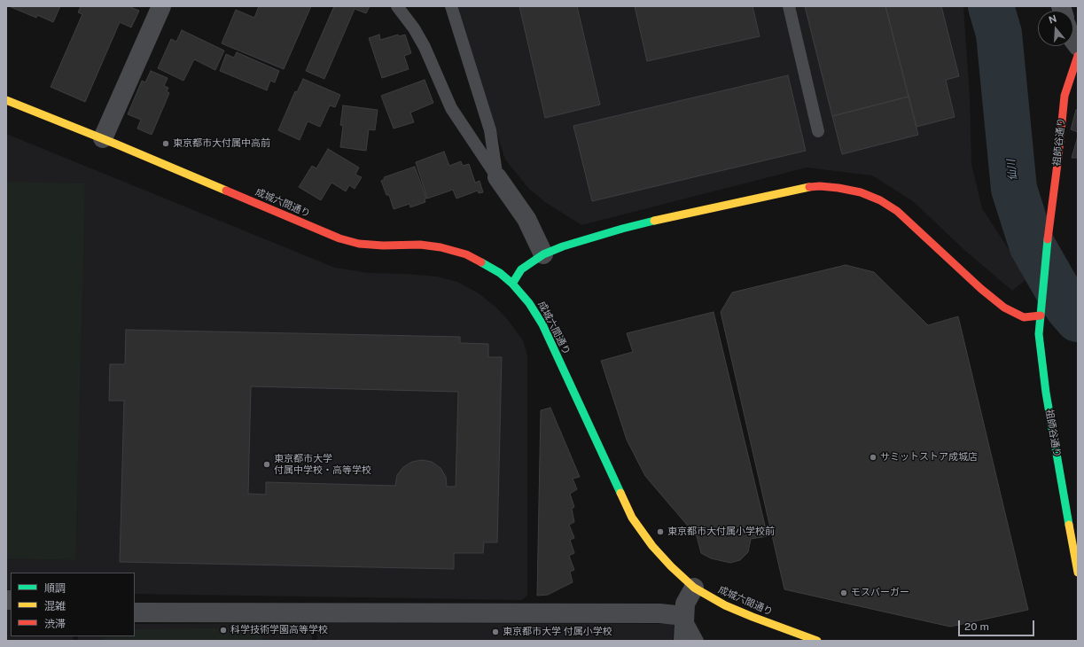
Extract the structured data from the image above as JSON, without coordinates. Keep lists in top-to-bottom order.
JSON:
{
  "streets": {
    "street": ["祖師谷通り", "成城六間通り"]
  },
  "water": ["仙川"],
  "places": [
    "東京都市大付属中高前",
    "サミットストア成城店",
    "東京都市大学 付属中学校・高等学校",
    "東京都市大付属小学校前",
    "モスバーガー",
    "科学技術学園高等学校",
    "東京都市大学 付属小学校"
  ],
  "legend": ["順調", "混雑", "渋滞"],
  "scale_bar": "20 m",
  "north": "top"
}
